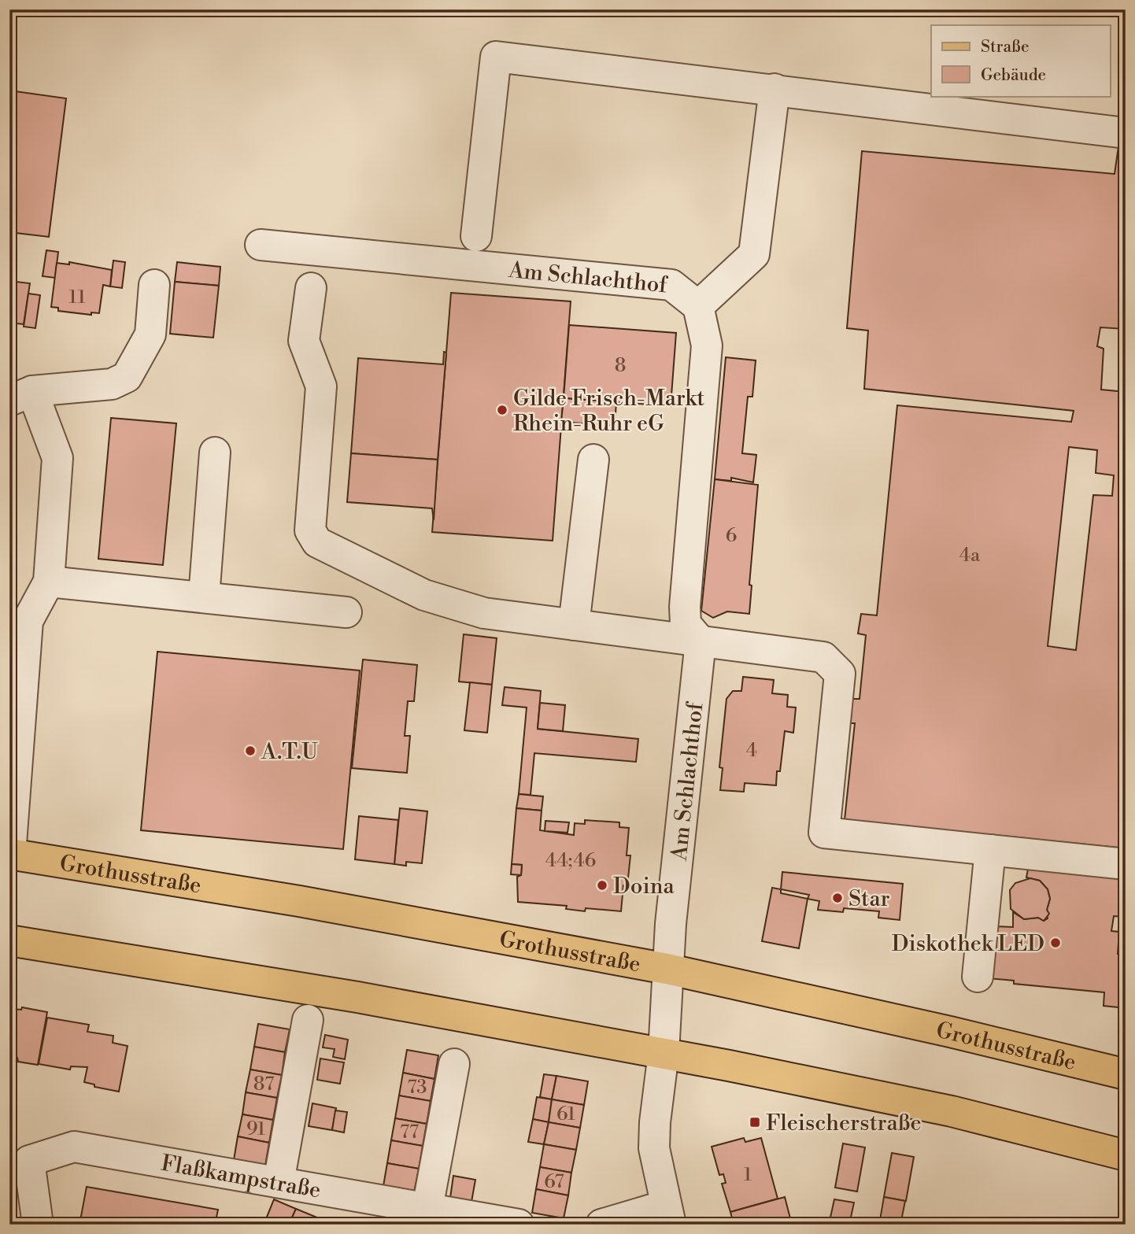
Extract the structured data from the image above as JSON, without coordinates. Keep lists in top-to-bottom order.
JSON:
{
  "streets": {
    "main road": ["Grothusstraße"],
    "street": ["Am Schlachthof", "Flaßkampstraße"]
  },
  "crossings": [
    ["Am Schlachthof", "Grothusstraße"]
  ],
  "places": {
    "other": [
      "Gilde Frisch-Markt Rhein-Ruhr eG",
      "A.T.U",
      "Doina",
      "Star",
      "Diskothek LED"
    ],
    "transit": ["Fleischerstraße"]
  },
  "house_numbers": [
    "11",
    "8",
    "6",
    "4a",
    "4",
    "44;46",
    "87",
    "73",
    "61",
    "91",
    "77",
    "1",
    "67"
  ],
  "legend": ["Straße", "Gebäude"]
}
